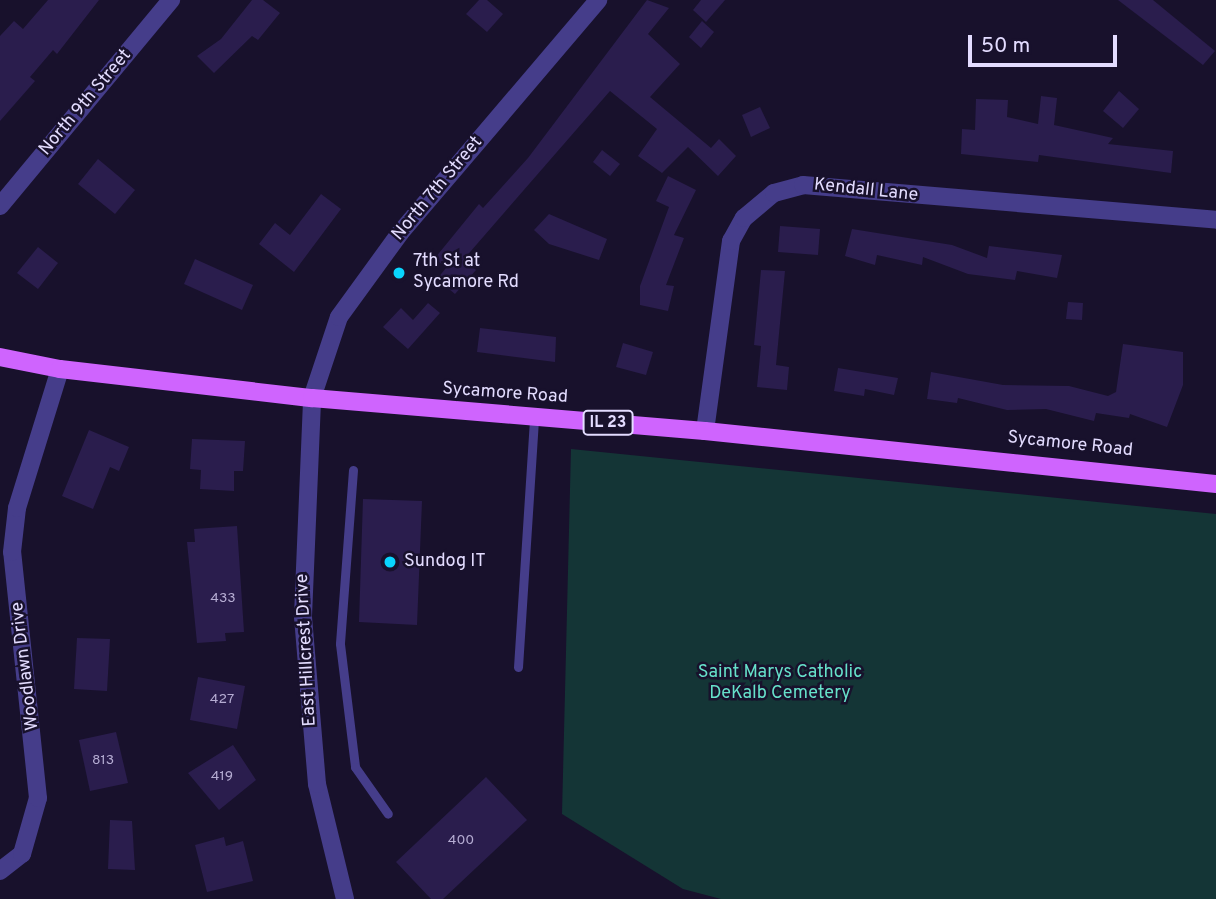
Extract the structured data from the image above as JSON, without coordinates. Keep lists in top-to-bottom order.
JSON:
{
  "streets": {
    "main road": ["Sycamore Road", "IL 23"],
    "street": [
      "North 9th Street",
      "North 7th Street",
      "Kendall Lane",
      "East Hillcrest Drive",
      "Woodlawn Drive"
    ]
  },
  "crossings": [
    ["North 7th Street", "Sycamore Road"],
    ["North 7th Street", "East Hillcrest Drive"],
    ["Kendall Lane", "Sycamore Road"],
    ["Sycamore Road", "East Hillcrest Drive"],
    ["Sycamore Road", "Woodlawn Drive"]
  ],
  "parks": ["Saint Marys Catholic DeKalb Cemetery"],
  "places": ["7th St at Sycamore Rd", "Sundog IT"],
  "house_numbers": [
    "433",
    "427",
    "813",
    "419",
    "400"
  ],
  "scale_bar": "50 m"
}
